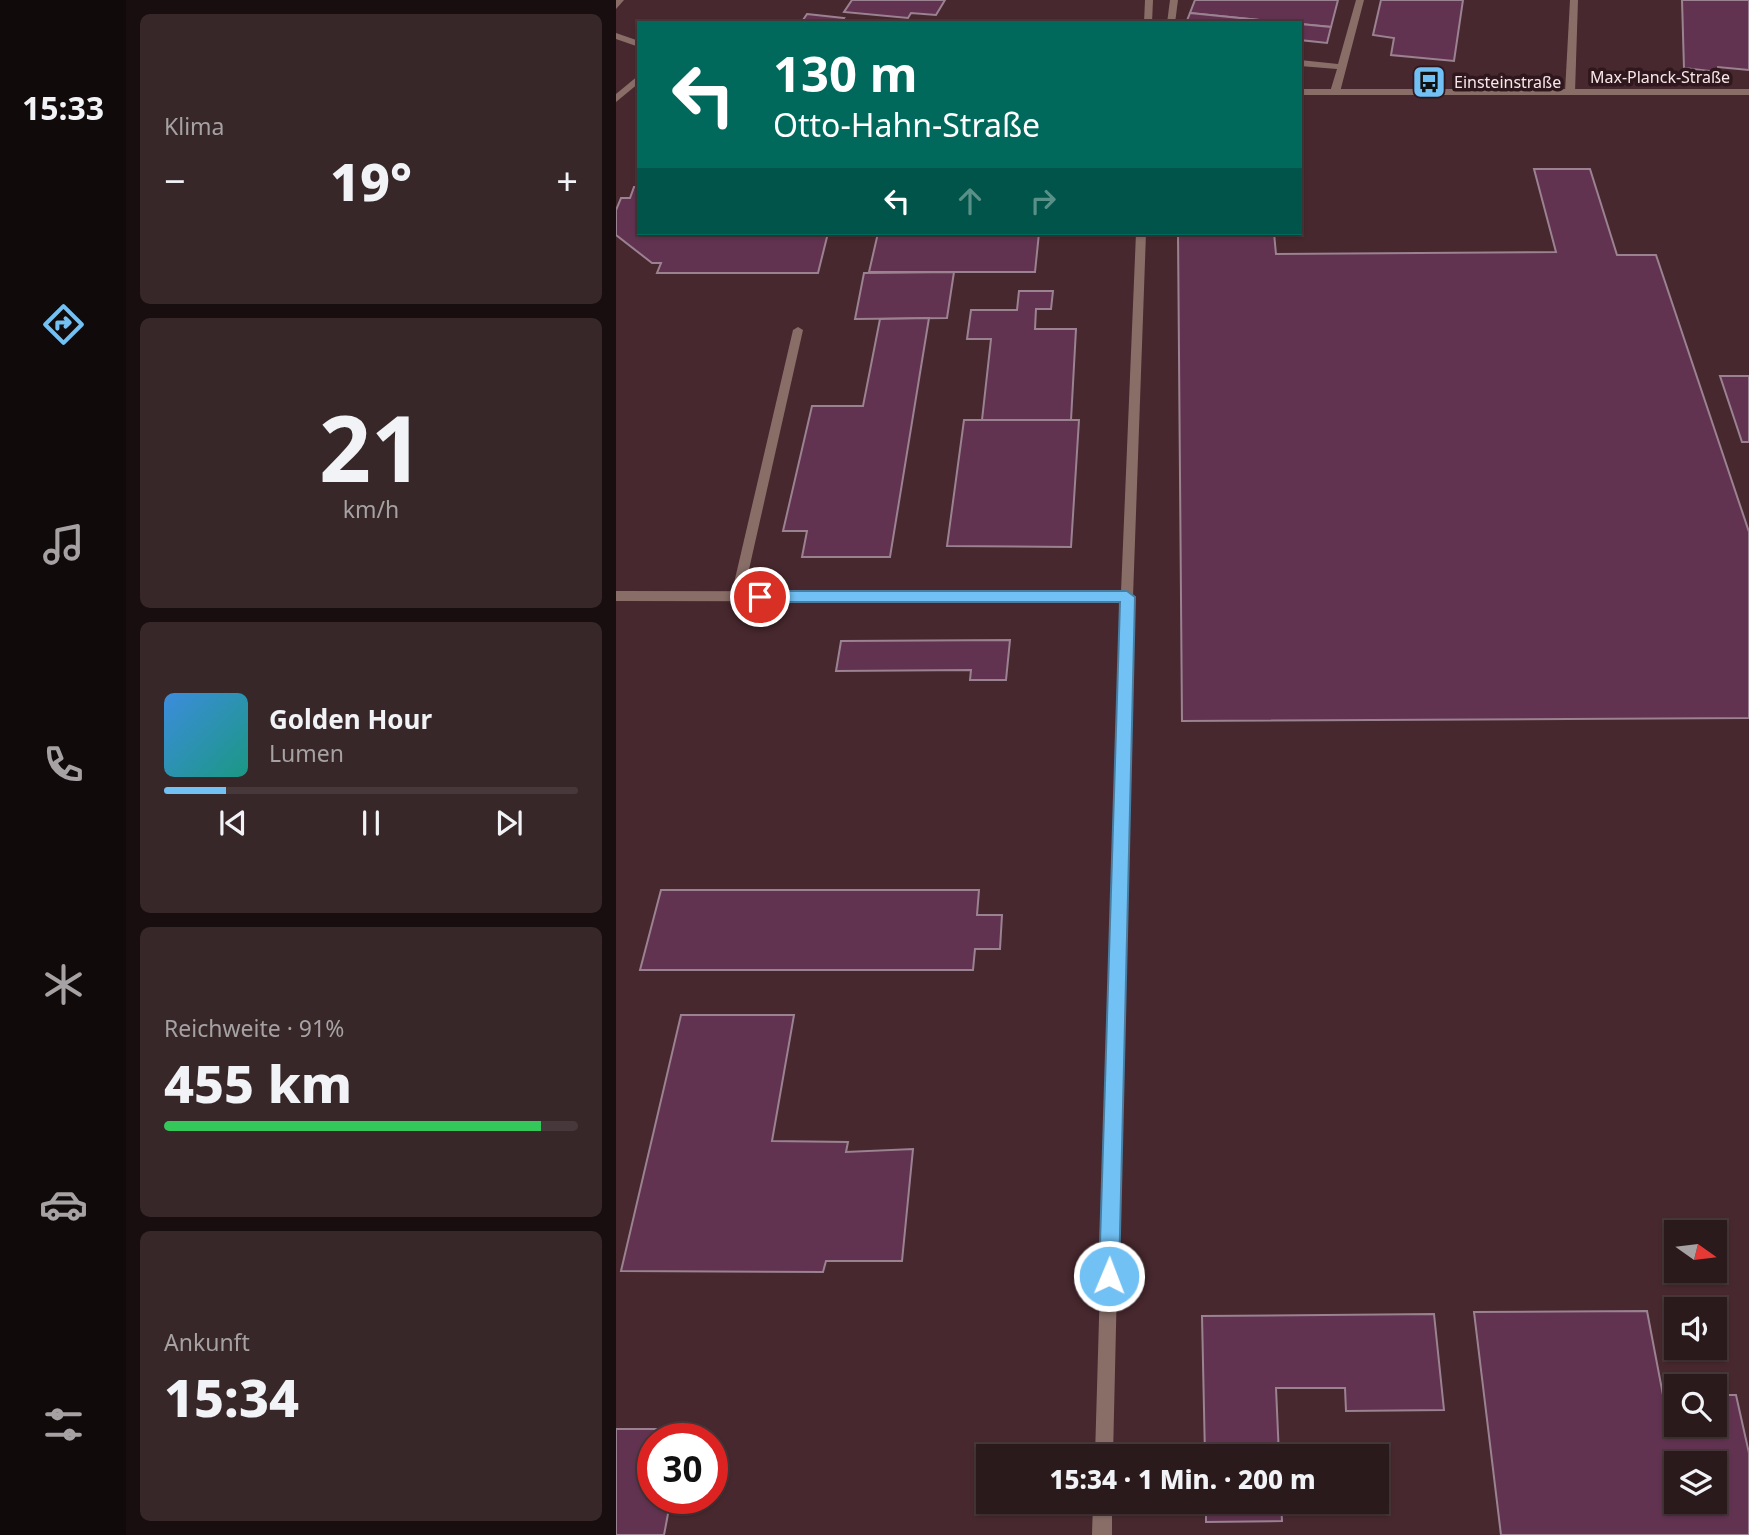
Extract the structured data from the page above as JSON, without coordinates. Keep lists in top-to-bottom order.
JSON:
{
  "streets": {
    "street": ["Max-Planck-Straße"]
  },
  "places": {
    "bus stop": ["Einsteinstraße"]
  },
  "north": "right",
  "page": {
    "tabs": "15:33",
    "tile": [
      "Klima",
      ["21", "km/h"],
      ["Reichweite · 91%", "455 km"],
      ["Ankunft", "15:34"]
    ],
    "turn": ["130 m", "Otto-Hahn-Straße"],
    "heat": ["−", "19°", "+"],
    "song": ["Golden Hour", "Lumen"],
    "limit": "30",
    "trip": "15:34 · 1 Min. · 200 m"
  }
}
